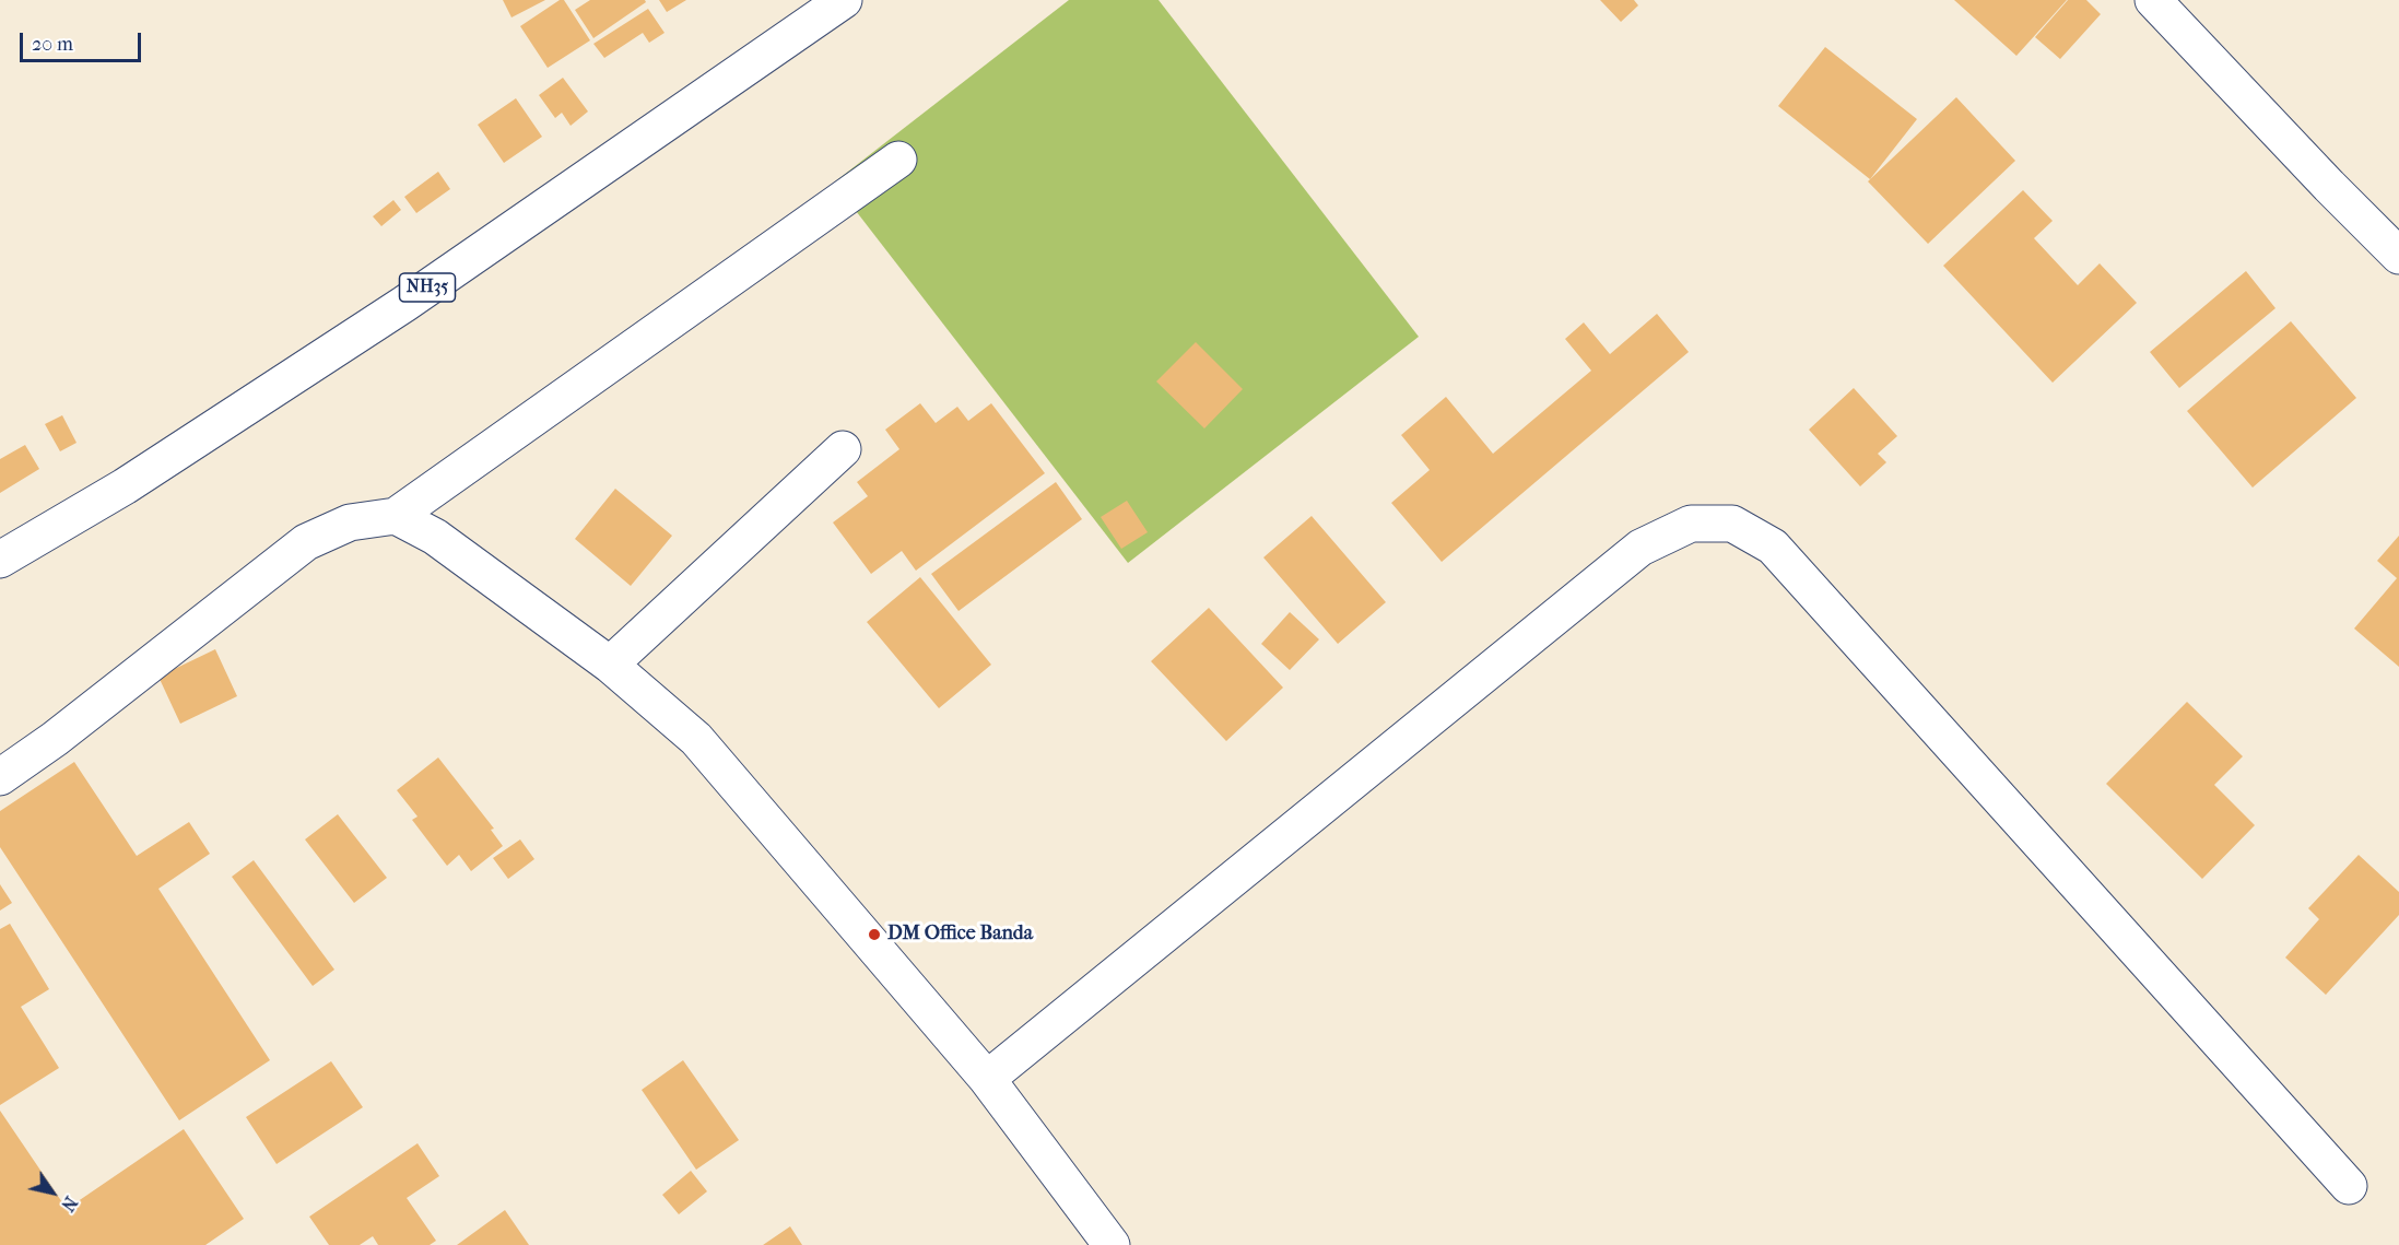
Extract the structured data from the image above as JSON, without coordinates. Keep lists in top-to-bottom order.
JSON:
{
  "streets": {
    "main road": ["NH35"]
  },
  "places": ["DM Office Banda"],
  "scale_bar": "20 m",
  "north": "bottom right"
}
